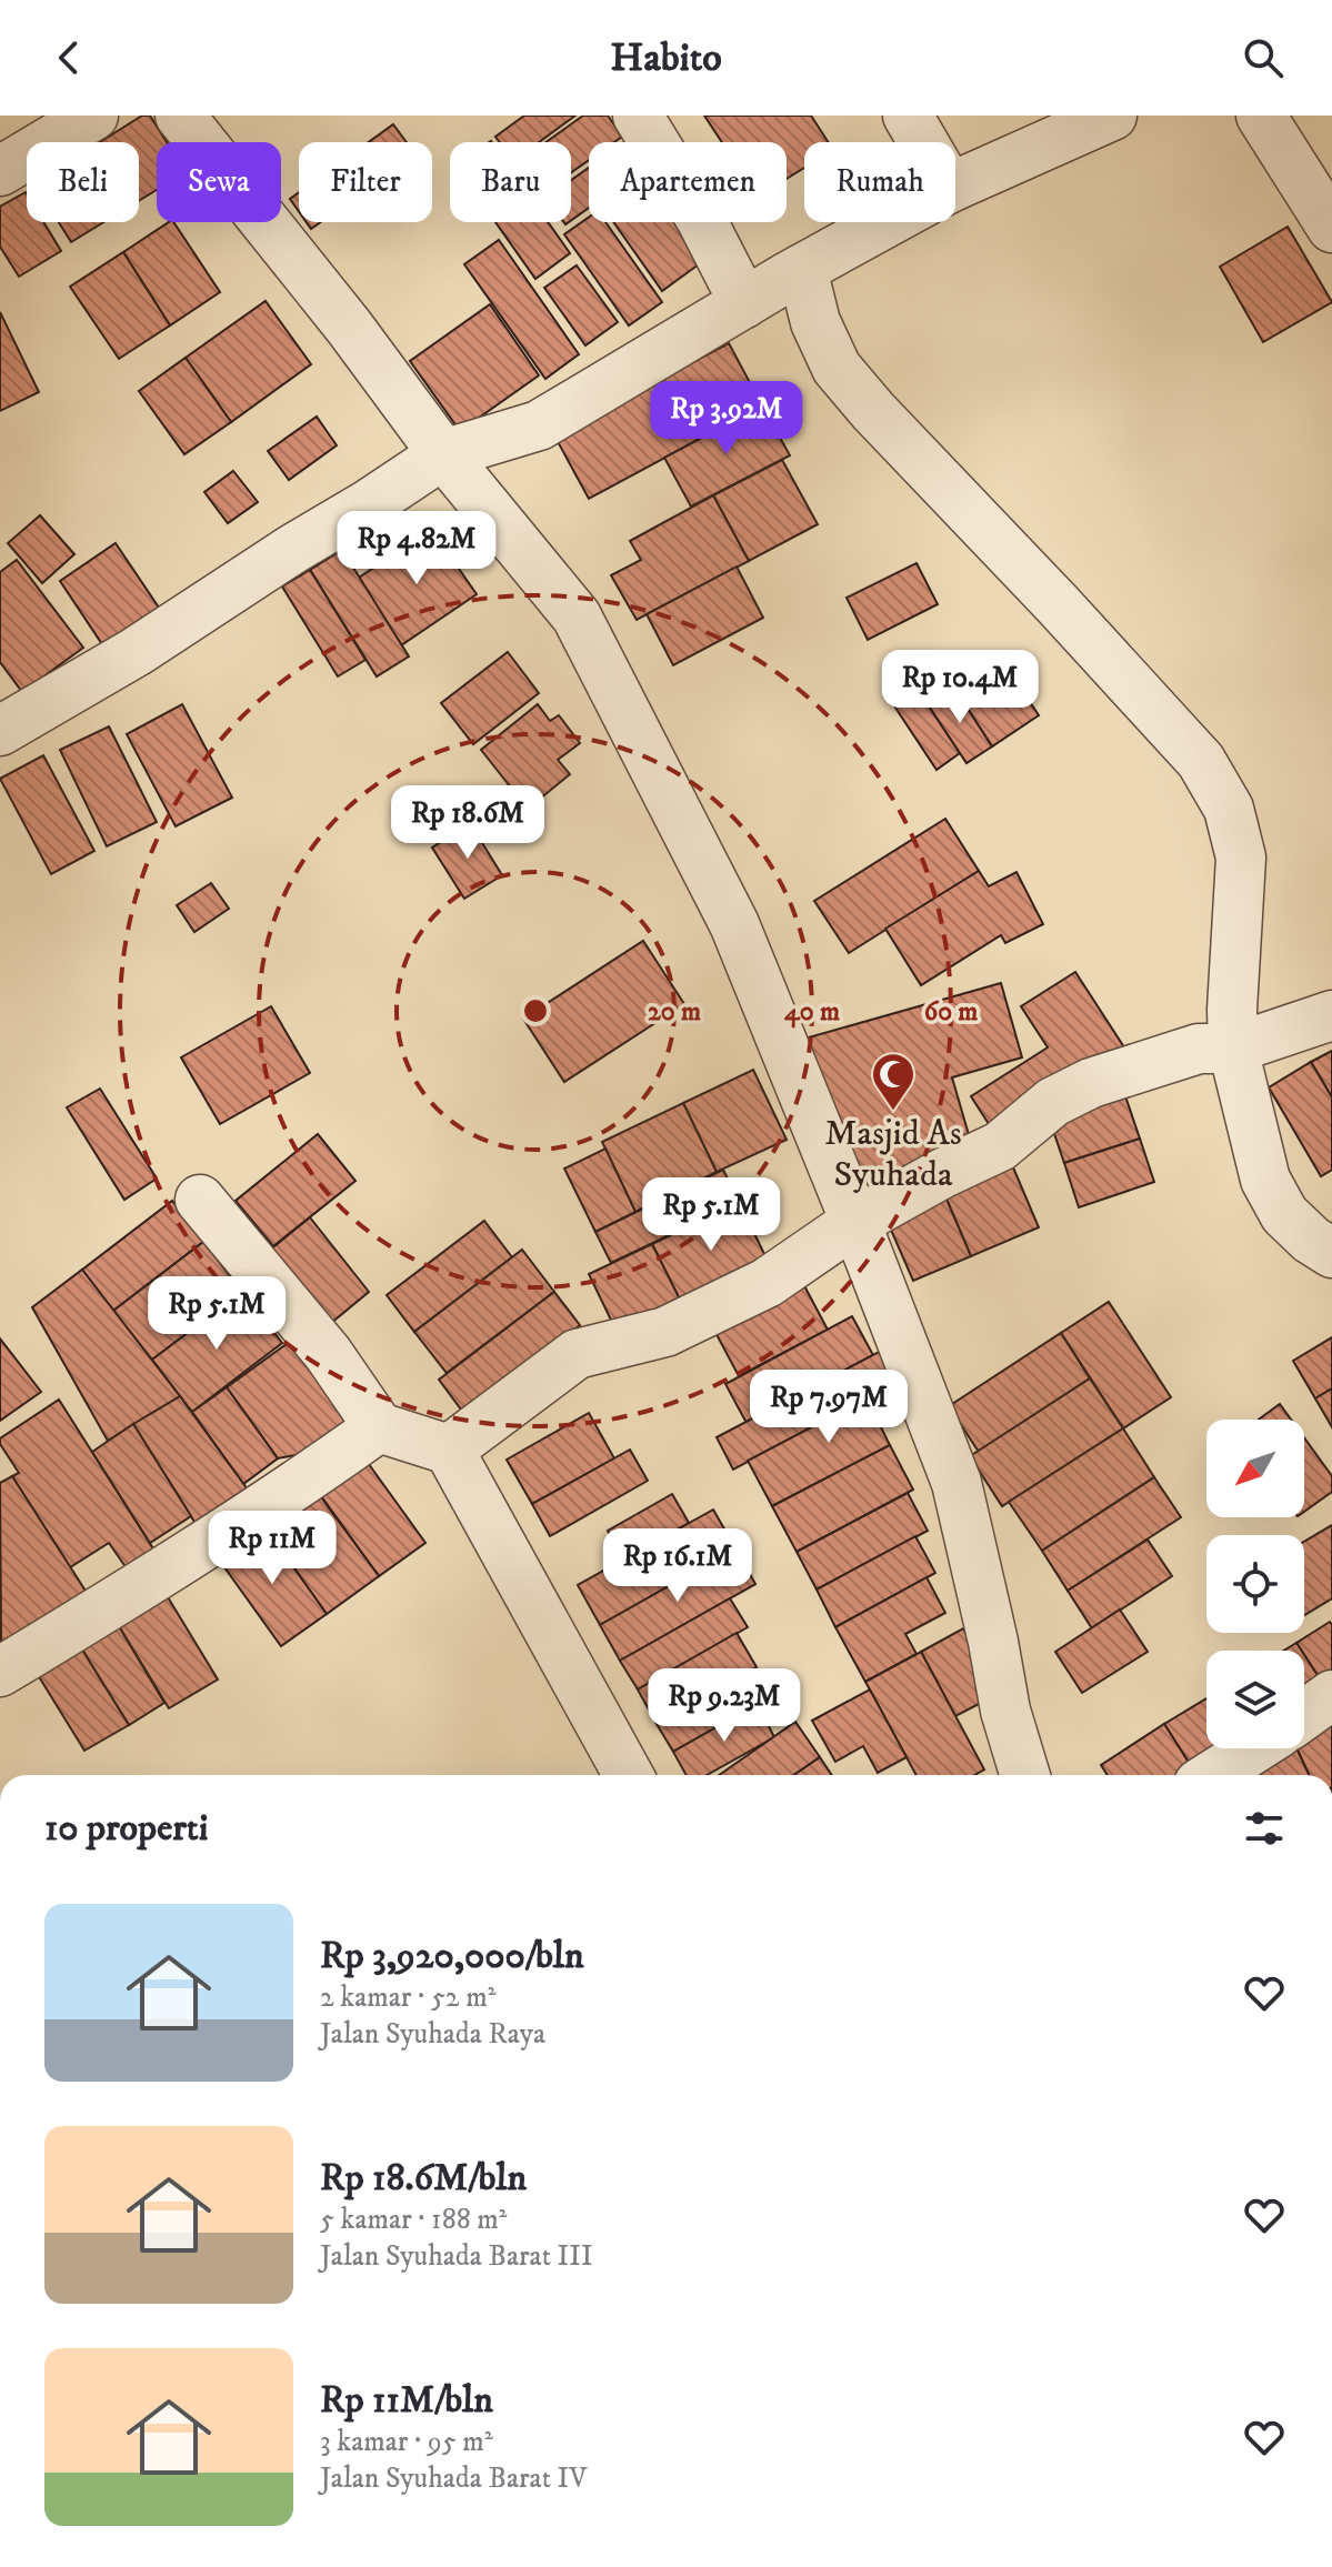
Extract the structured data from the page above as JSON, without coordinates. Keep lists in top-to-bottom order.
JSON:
{
  "places": {
    "mosque": ["Masjid As Syuhada"]
  },
  "north": "bottom left",
  "page": {
    "header": "Habito",
    "chip": [
      "Beli",
      "Sewa",
      "Filter",
      "Baru",
      "Apartemen",
      "Rumah"
    ],
    "price": [
      "Rp 3.92M",
      "Rp 4.82M",
      "Rp 10.4M",
      "Rp 18.6M",
      "Rp 5.1M",
      "Rp 5.1M",
      "Rp 7.97M",
      "Rp 11M",
      "Rp 16.1M",
      "Rp 9.23M"
    ],
    "heading": "10 properti",
    "list": [
      {
        "name": "Rp 3,920,000/bln",
        "note": "2 kamar · 52 m² · Jalan Syuhada Raya"
      },
      {
        "name": "Rp 18.6M/bln",
        "note": "5 kamar · 188 m² · Jalan Syuhada Barat III"
      },
      {
        "name": "Rp 11M/bln",
        "note": "3 kamar · 95 m² · Jalan Syuhada Barat IV"
      }
    ]
  },
  "rings": ["20 m", "40 m", "60 m"]
}
